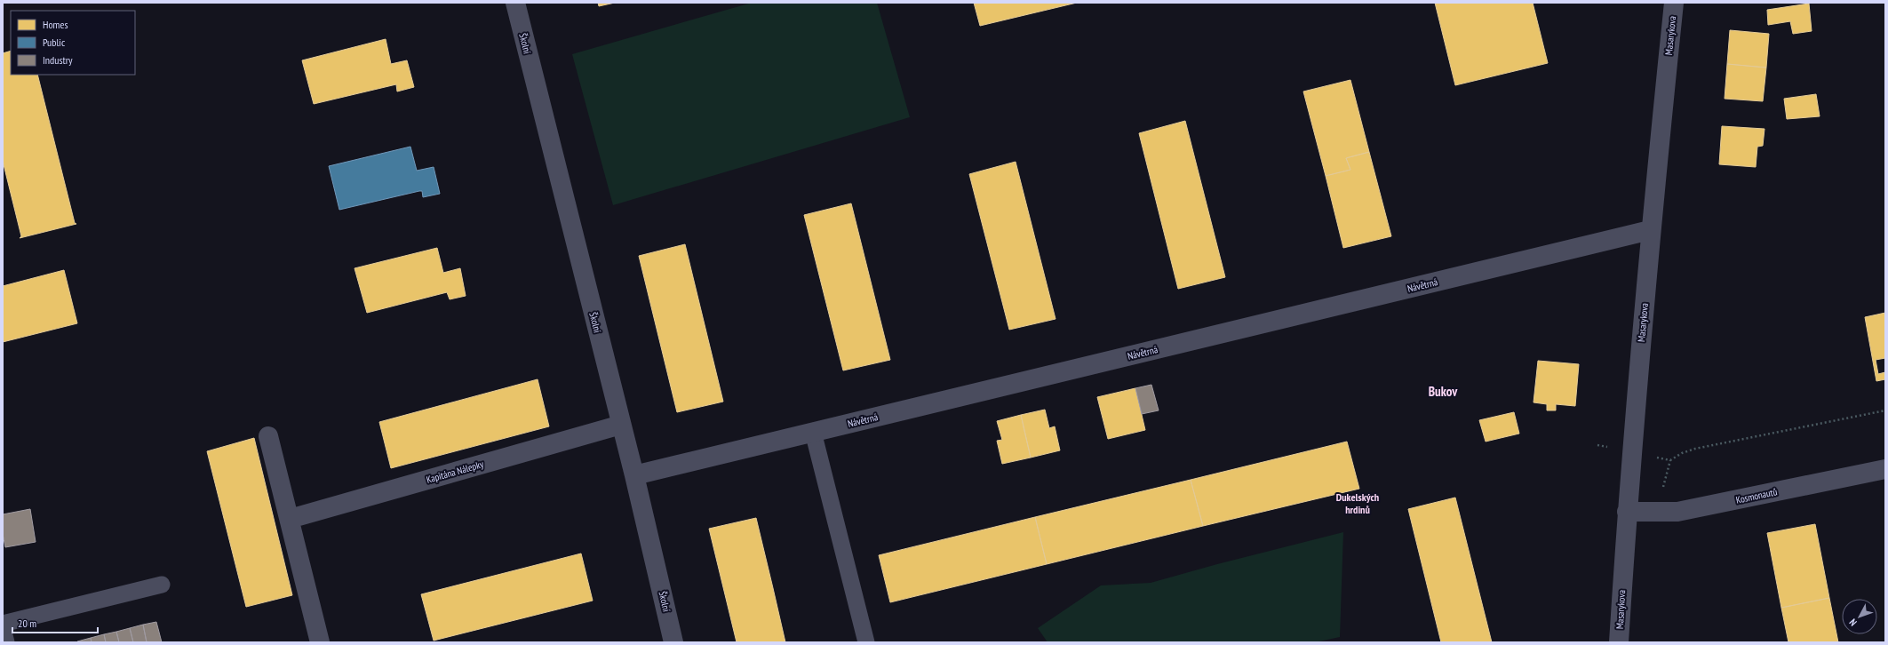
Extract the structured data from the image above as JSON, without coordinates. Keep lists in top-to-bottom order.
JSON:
{
  "streets": {
    "street": [
      "Masarykova",
      "Školní",
      "Návětrná",
      "Kapitána Nálepky",
      "Kosmonautů"
    ]
  },
  "crossings": [
    ["Masarykova", "Návětrná"],
    ["Masarykova", "Kosmonautů"],
    ["Školní", "Návětrná"],
    ["Školní", "Kapitána Nálepky"]
  ],
  "districts": ["Bukov", "Dukelských hrdinů"],
  "legend": ["Homes", "Public", "Industry"],
  "scale_bar": "20 m",
  "north": "bottom left"
}
